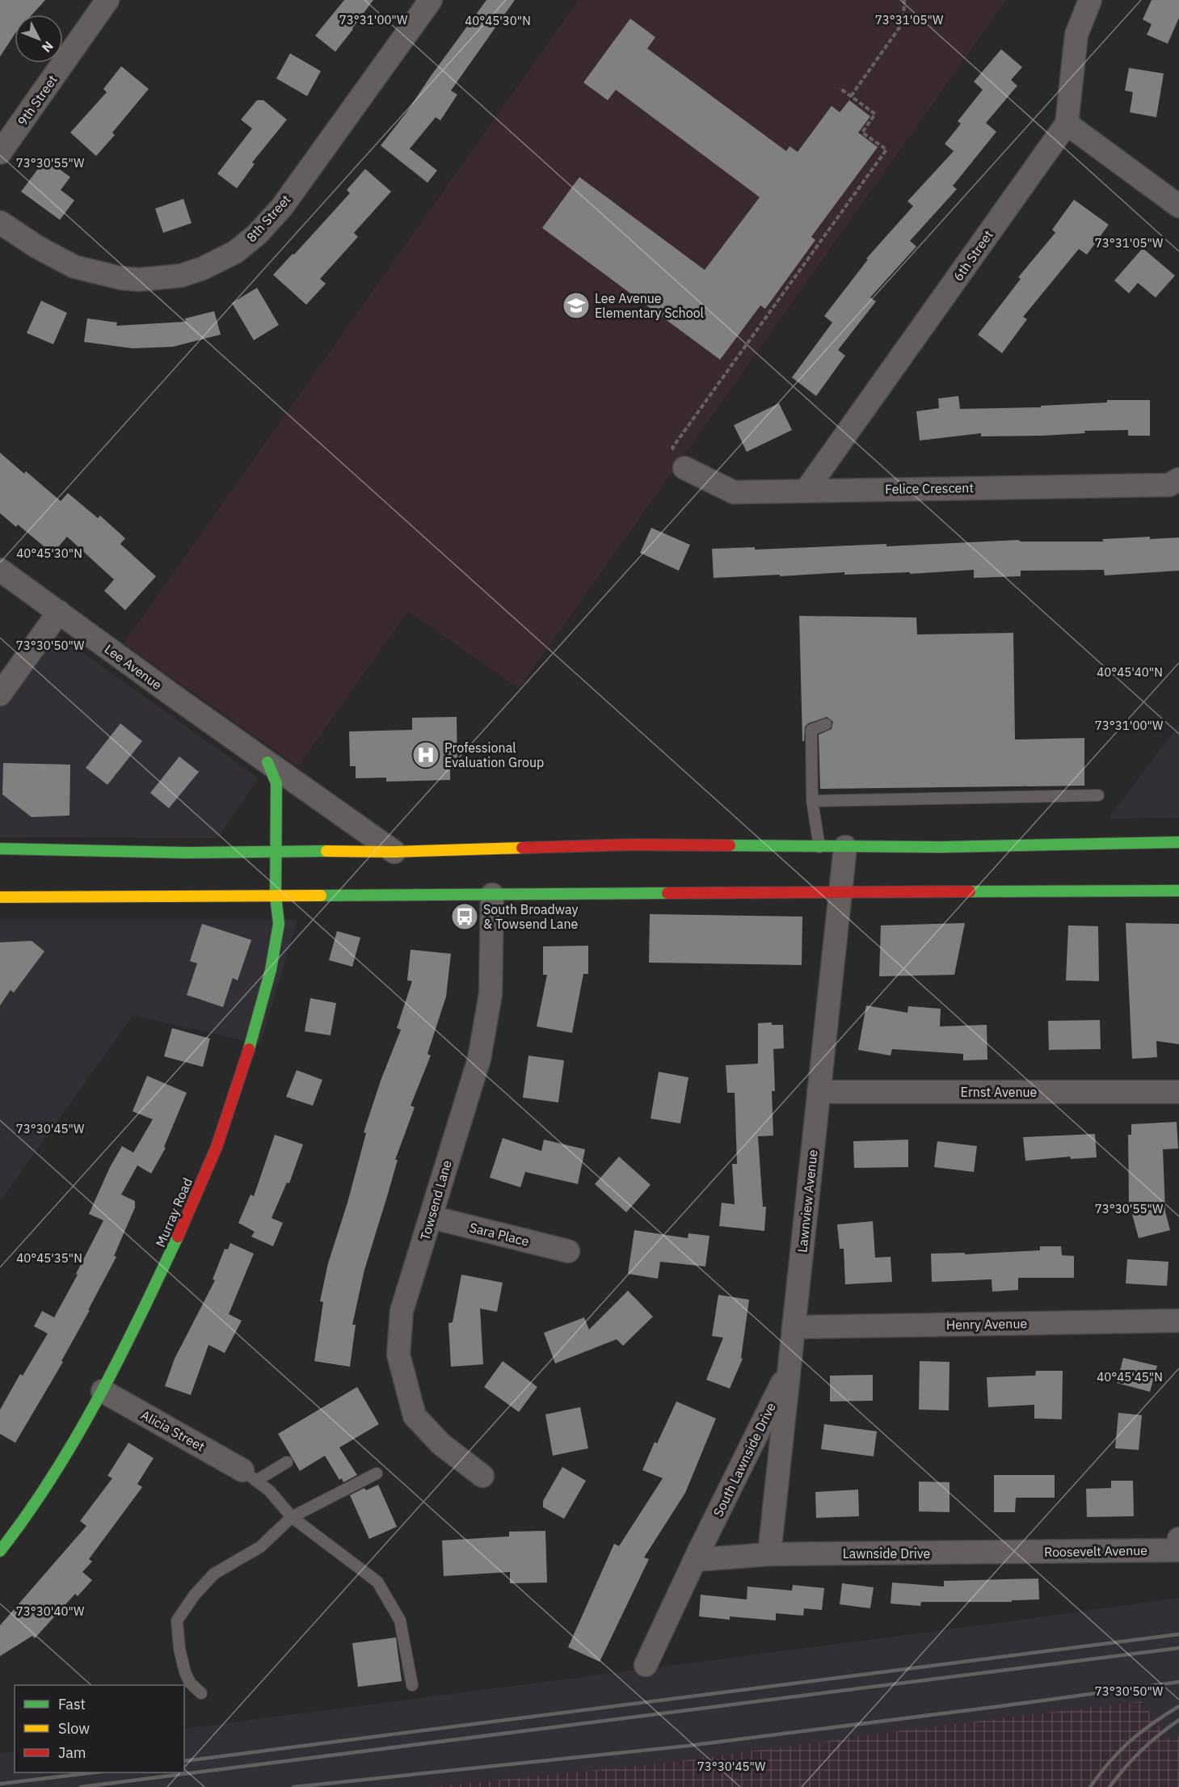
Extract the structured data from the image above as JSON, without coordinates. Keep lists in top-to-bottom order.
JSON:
{
  "streets": {
    "main road": ["Murray Road"],
    "street": [
      "9th Street",
      "8th Street",
      "6th Street",
      "Felice Crescent",
      "Lee Avenue",
      "Ernst Avenue",
      "Towsend Lane",
      "Lawnview Avenue",
      "Sara Place",
      "Henry Avenue",
      "Alicia Street",
      "South Lawnside Drive",
      "Roosevelt Avenue",
      "Lawnside Drive"
    ]
  },
  "crossings": [
    ["6th Street", "Felice Crescent"],
    ["Ernst Avenue", "Lawnview Avenue"],
    ["Towsend Lane", "Sara Place"],
    ["Lawnview Avenue", "Henry Avenue"],
    ["Lawnview Avenue", "South Lawnside Drive"],
    ["Lawnview Avenue", "Lawnside Drive"],
    ["Murray Road", "Alicia Street"],
    ["South Lawnside Drive", "Lawnside Drive"],
    ["Roosevelt Avenue", "Lawnside Drive"]
  ],
  "places": {
    "school or university": ["Lee Avenue Elementary School"],
    "hospital": ["Professional Evaluation Group"],
    "bus stop": ["South Broadway & Towsend Lane"]
  },
  "legend": ["Fast", "Slow", "Jam"],
  "north": "bottom right",
  "coordinates": [
    "73°31'00\"W",
    "73°31'05\"W",
    "40°45'30\"N",
    "73°30'55\"W",
    "73°30'50\"W",
    "40°45'40\"N",
    "73°30'45\"W",
    "40°45'35\"N",
    "40°45'45\"N",
    "73°30'40\"W"
  ]
}
